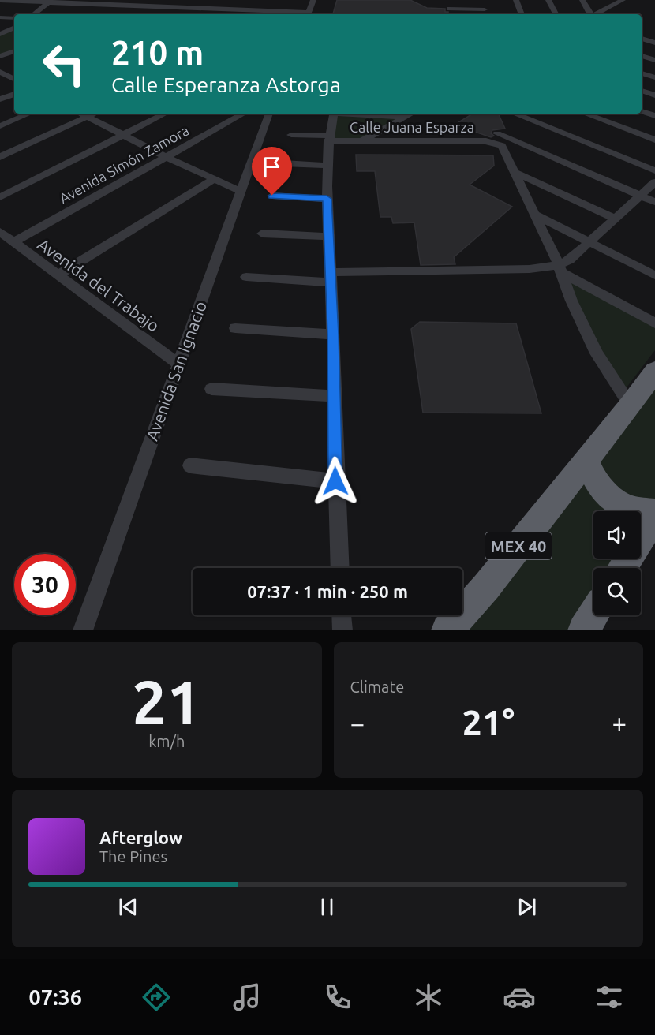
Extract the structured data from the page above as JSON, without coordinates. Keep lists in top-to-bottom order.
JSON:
{
  "streets": {
    "highway": ["MEX 40"],
    "street": [
      "Calle Juana Esparza",
      "Avenida Simón Zamora",
      "Avenida del Trabajo",
      "Avenida San Ignacio"
    ]
  },
  "crossings": [
    ["Avenida Simón Zamora", "Avenida del Trabajo"],
    ["Avenida del Trabajo", "Avenida San Ignacio"]
  ],
  "page": {
    "turn": ["210 m", "Calle Esperanza Astorga"],
    "limit": "30",
    "trip": "07:37 · 1 min · 250 m",
    "tile": [
      ["21", "km/h"],
      "Climate"
    ],
    "heat": ["−", "21°", "+"],
    "song": ["Afterglow", "The Pines"],
    "tabs": "07:36"
  }
}
